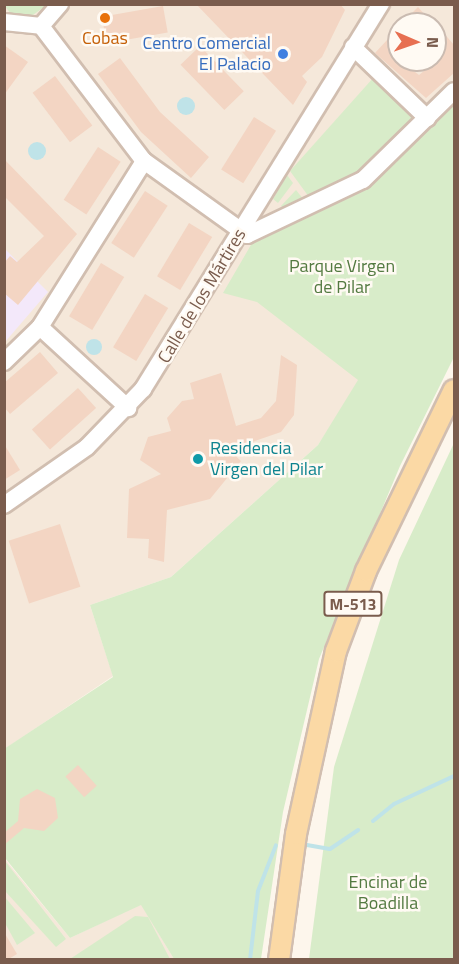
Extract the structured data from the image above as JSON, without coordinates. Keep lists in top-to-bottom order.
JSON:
{
  "streets": {
    "main road": ["M-513"],
    "street": ["Calle de los Mártires"]
  },
  "parks": ["Parque Virgen de Pilar", "Encinar de Boadilla"],
  "places": ["Cobas", "Centro Comercial El Palacio", "Residencia Virgen del Pilar"],
  "north": "right"
}
